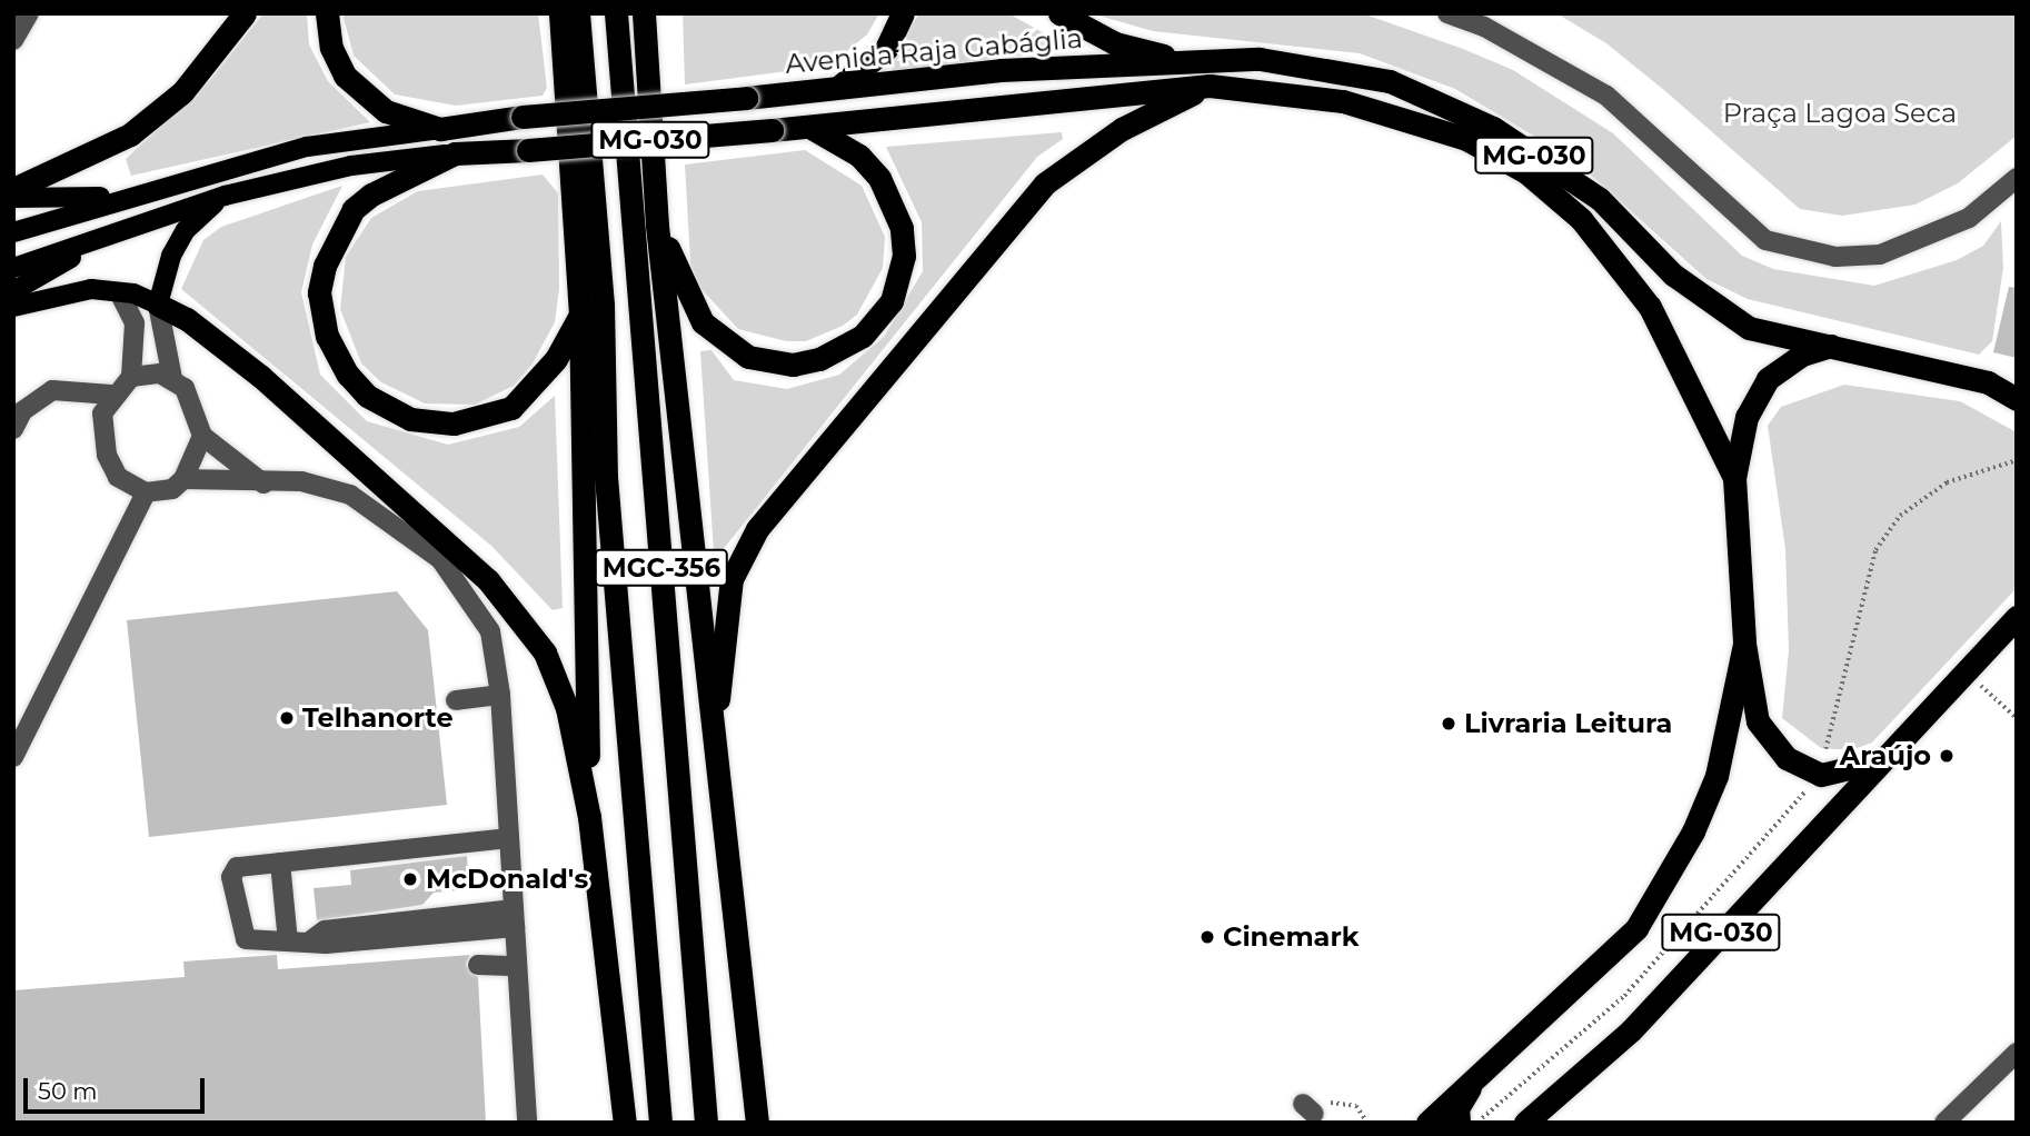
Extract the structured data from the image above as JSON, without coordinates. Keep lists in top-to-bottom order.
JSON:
{
  "streets": {
    "highway": ["Avenida Raja Gabáglia", "MG-030", "MGC-356"]
  },
  "crossings": [
    ["Avenida Raja Gabáglia", "MG-030"]
  ],
  "parks": ["Praça Lagoa Seca"],
  "places": [
    "Telhanorte",
    "Livraria Leitura",
    "Araújo",
    "McDonald's",
    "Cinemark"
  ],
  "scale_bar": "50 m"
}
